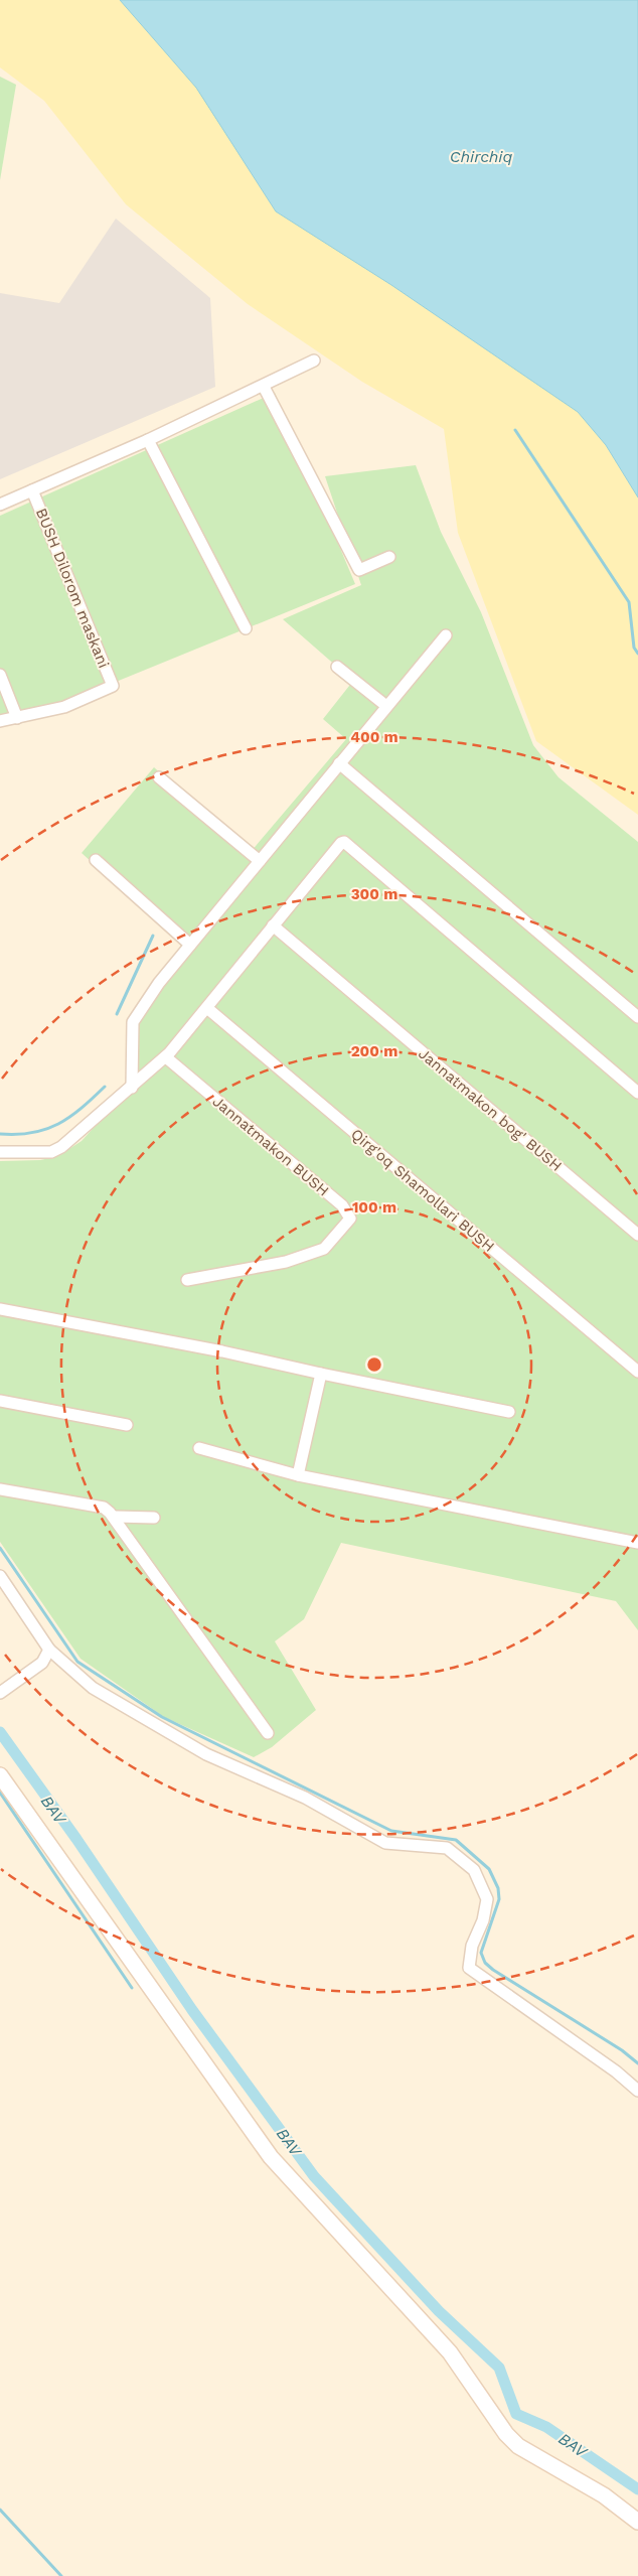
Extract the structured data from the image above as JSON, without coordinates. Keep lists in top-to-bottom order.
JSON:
{
  "streets": {
    "street": [
      "BUSH Dilorom maskani",
      "Jannatmakon bog' BUSH",
      "Jannatmakon BUSH",
      "Qirg'oq Shamollari BUSH"
    ]
  },
  "water": ["Chirchiq", "BAV"],
  "rings": [
    "400 m",
    "300 m",
    "200 m",
    "100 m"
  ]
}
